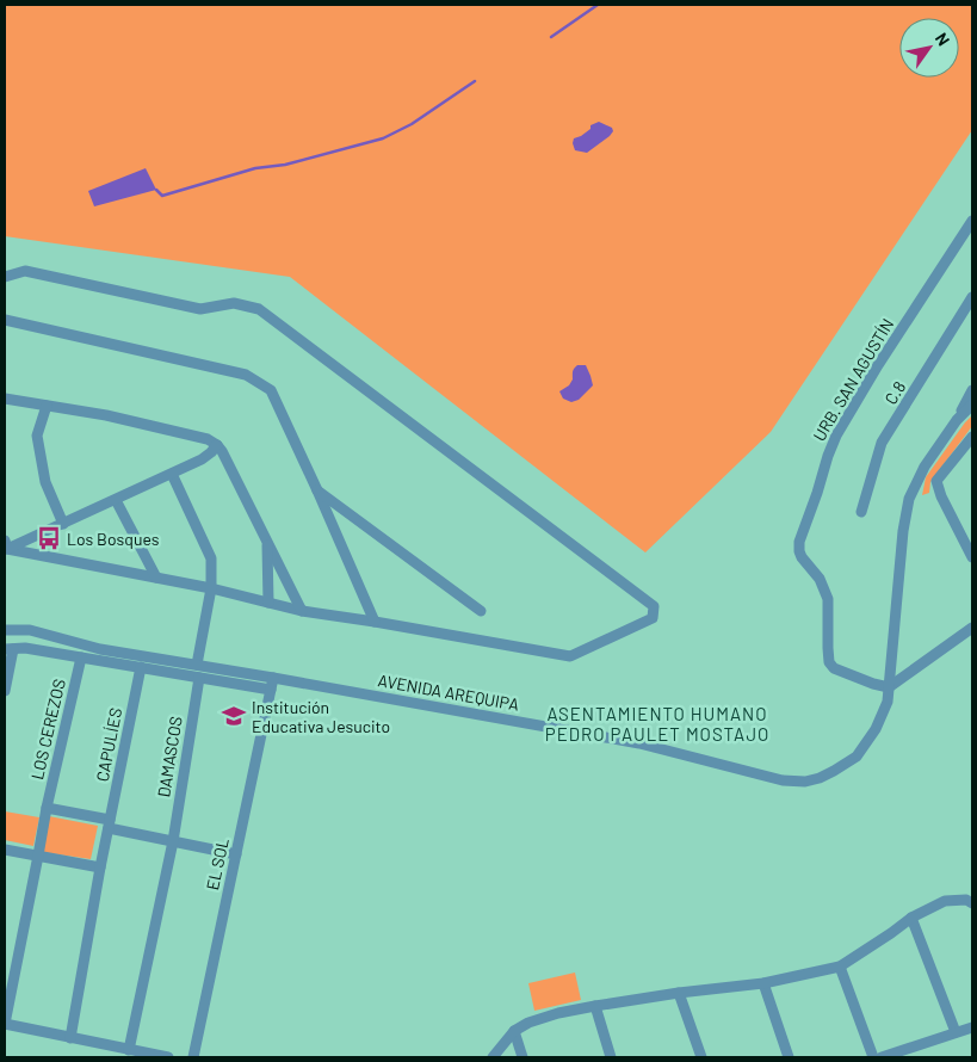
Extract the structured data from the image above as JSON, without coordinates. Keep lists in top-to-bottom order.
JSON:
{
  "streets": {
    "street": [
      "URB. SAN AGUSTÍN",
      "C.8",
      "AVENIDA AREQUIPA",
      "LOS CEREZOS",
      "CAPULÍES",
      "DAMASCOS",
      "EL SOL"
    ]
  },
  "crossings": [
    ["URB. SAN AGUSTÍN", "AVENIDA AREQUIPA"],
    ["AVENIDA AREQUIPA", "EL SOL"]
  ],
  "districts": ["ASENTAMIENTO HUMANO PEDRO PAULET MOSTAJO"],
  "places": {
    "bus stop": ["Los Bosques"],
    "school or university": ["Institución Educativa Jesucito"]
  },
  "north": "top right"
}
